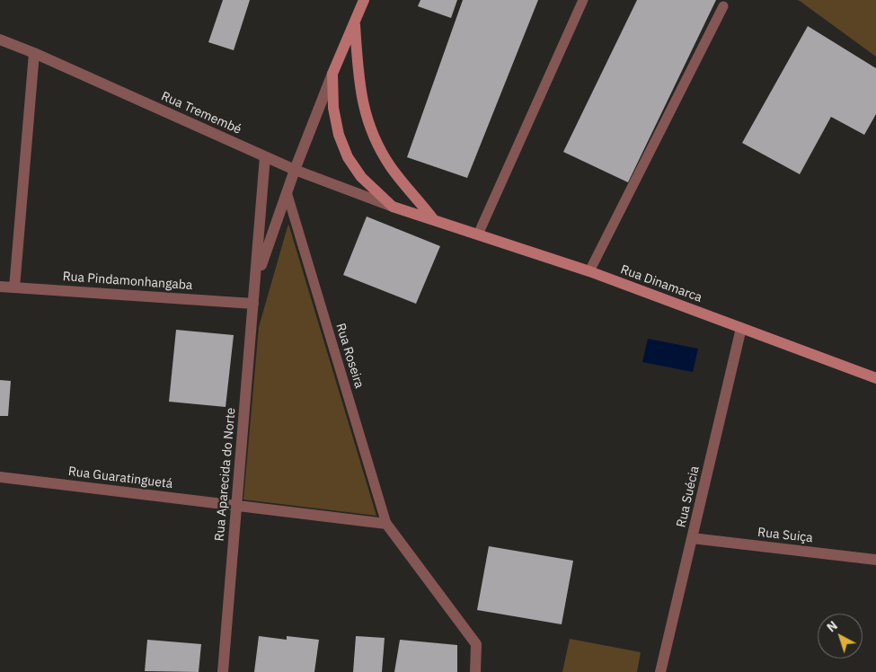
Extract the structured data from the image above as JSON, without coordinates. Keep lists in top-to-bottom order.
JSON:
{
  "streets": {
    "main road": ["Rua Dinamarca"],
    "street": [
      "Rua Tremembé",
      "Rua Pindamonhangaba",
      "Rua Roseira",
      "Rua Aparecida do Norte",
      "Rua Guaratinguetá",
      "Rua Suécia",
      "Rua Suiça"
    ]
  },
  "crossings": [
    ["Rua Tremembé", "Rua Dinamarca"],
    ["Rua Tremembé", "Rua Aparecida do Norte"],
    ["Rua Pindamonhangaba", "Rua Aparecida do Norte"],
    ["Rua Dinamarca", "Rua Suécia"],
    ["Rua Roseira", "Rua Aparecida do Norte"],
    ["Rua Aparecida do Norte", "Rua Guaratinguetá"],
    ["Rua Suécia", "Rua Suiça"]
  ],
  "north": "top left"
}
